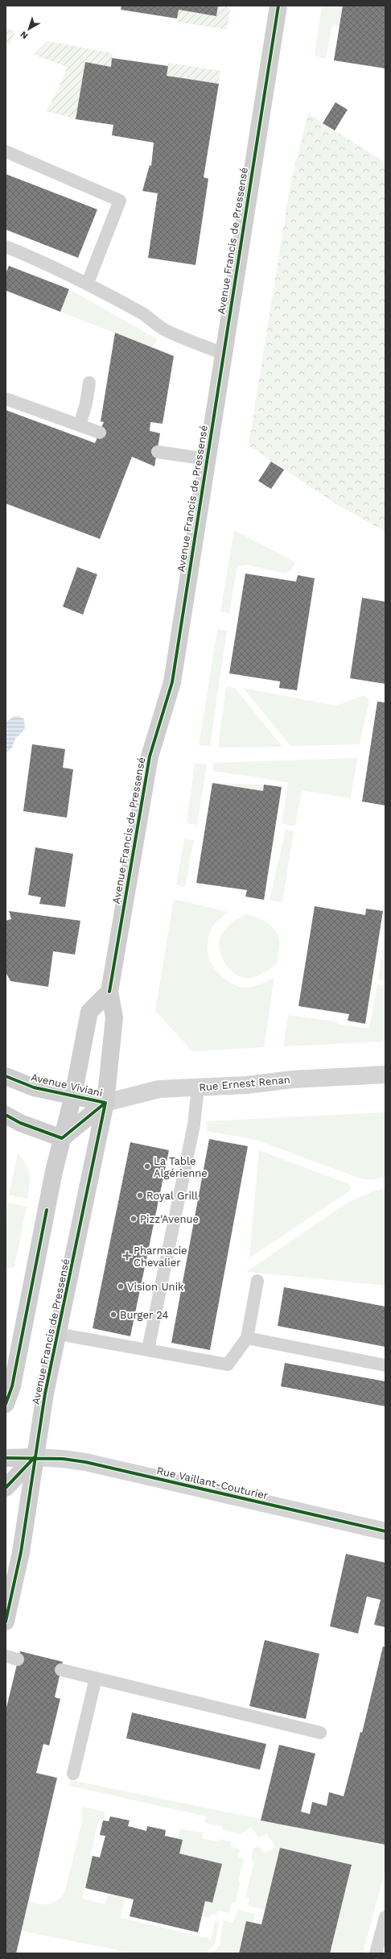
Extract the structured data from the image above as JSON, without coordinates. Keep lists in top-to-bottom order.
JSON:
{
  "streets": {
    "street": [
      "Avenue Francis de Pressensé",
      "Rue Ernest Renan",
      "Avenue Viviani",
      "Rue Vaillant-Couturier"
    ]
  },
  "crossings": [
    ["Avenue Francis de Pressensé", "Rue Ernest Renan"],
    ["Avenue Francis de Pressensé", "Avenue Viviani"],
    ["Avenue Francis de Pressensé", "Rue Vaillant-Couturier"],
    ["Rue Ernest Renan", "Avenue Viviani"]
  ],
  "places": {
    "other": [
      "La Table Algérienne",
      "Royal Grill",
      "Pizz'Avenue",
      "Vision Unik",
      "Burger 24"
    ],
    "health": ["Pharmacie Chevalier"]
  },
  "north": "bottom left"
}
